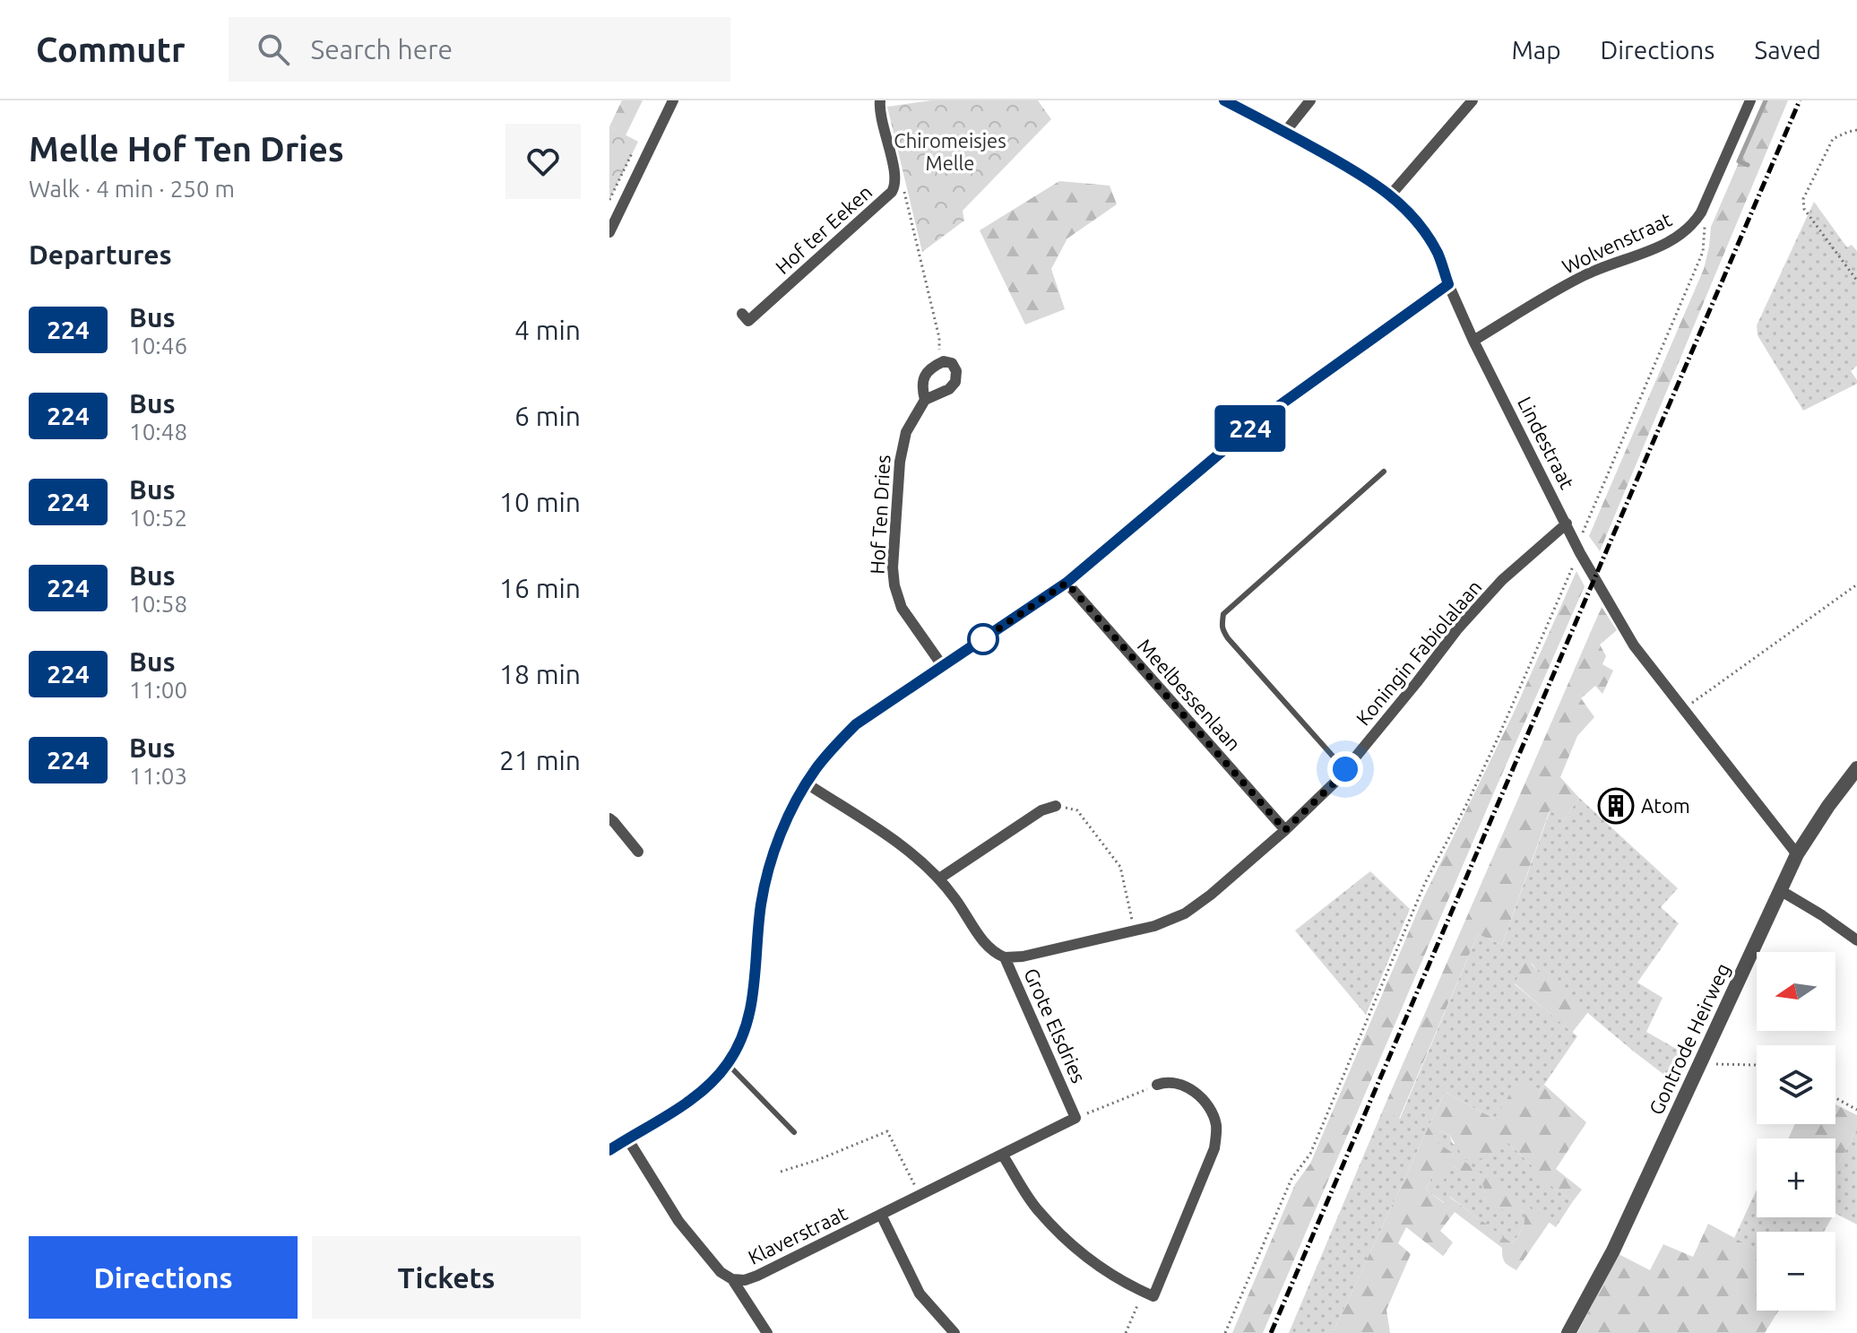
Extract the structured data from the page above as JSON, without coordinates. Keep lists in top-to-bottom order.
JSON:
{
  "streets": {
    "street": [
      "Hof ter Eeken",
      "Wolvenstraat",
      "Lindestraat",
      "Hof Ten Dries",
      "Koningin Fabiolalaan",
      "Meelbessenlaan",
      "Grote Elsdries",
      "Gontrode Heirweg",
      "Klaverstraat"
    ]
  },
  "crossings": [
    ["Wolvenstraat", "Lindestraat"],
    ["Lindestraat", "Koningin Fabiolalaan"],
    ["Lindestraat", "Gontrode Heirweg"],
    ["Koningin Fabiolalaan", "Meelbessenlaan"],
    ["Koningin Fabiolalaan", "Grote Elsdries"],
    ["Grote Elsdries", "Klaverstraat"]
  ],
  "parks": ["Chiromeisjes Melle"],
  "places": {
    "building": ["Atom"]
  },
  "lines": ["bus line 224"],
  "north": "left",
  "page": {
    "header": "Commutr",
    "search": "Search here",
    "nav": ["Map", "Directions", "Saved"],
    "heading": [
      ["Melle Hof Ten Dries", "Walk · 4 min · 250 m"],
      "Departures"
    ],
    "on_map": "224",
    "list": [
      {
        "mark": "224",
        "name": "Bus",
        "note": "10:46",
        "value": "4 min"
      },
      {
        "mark": "224",
        "name": "Bus",
        "note": "10:48",
        "value": "6 min"
      },
      {
        "mark": "224",
        "name": "Bus",
        "note": "10:52",
        "value": "10 min"
      },
      {
        "mark": "224",
        "name": "Bus",
        "note": "10:58",
        "value": "16 min"
      },
      {
        "mark": "224",
        "name": "Bus",
        "note": "11:00",
        "value": "18 min"
      },
      {
        "mark": "224",
        "name": "Bus",
        "note": "11:03",
        "value": "21 min"
      }
    ],
    "map_buttons": ["+", "−"],
    "buttons": ["Directions", "Tickets"]
  }
}
